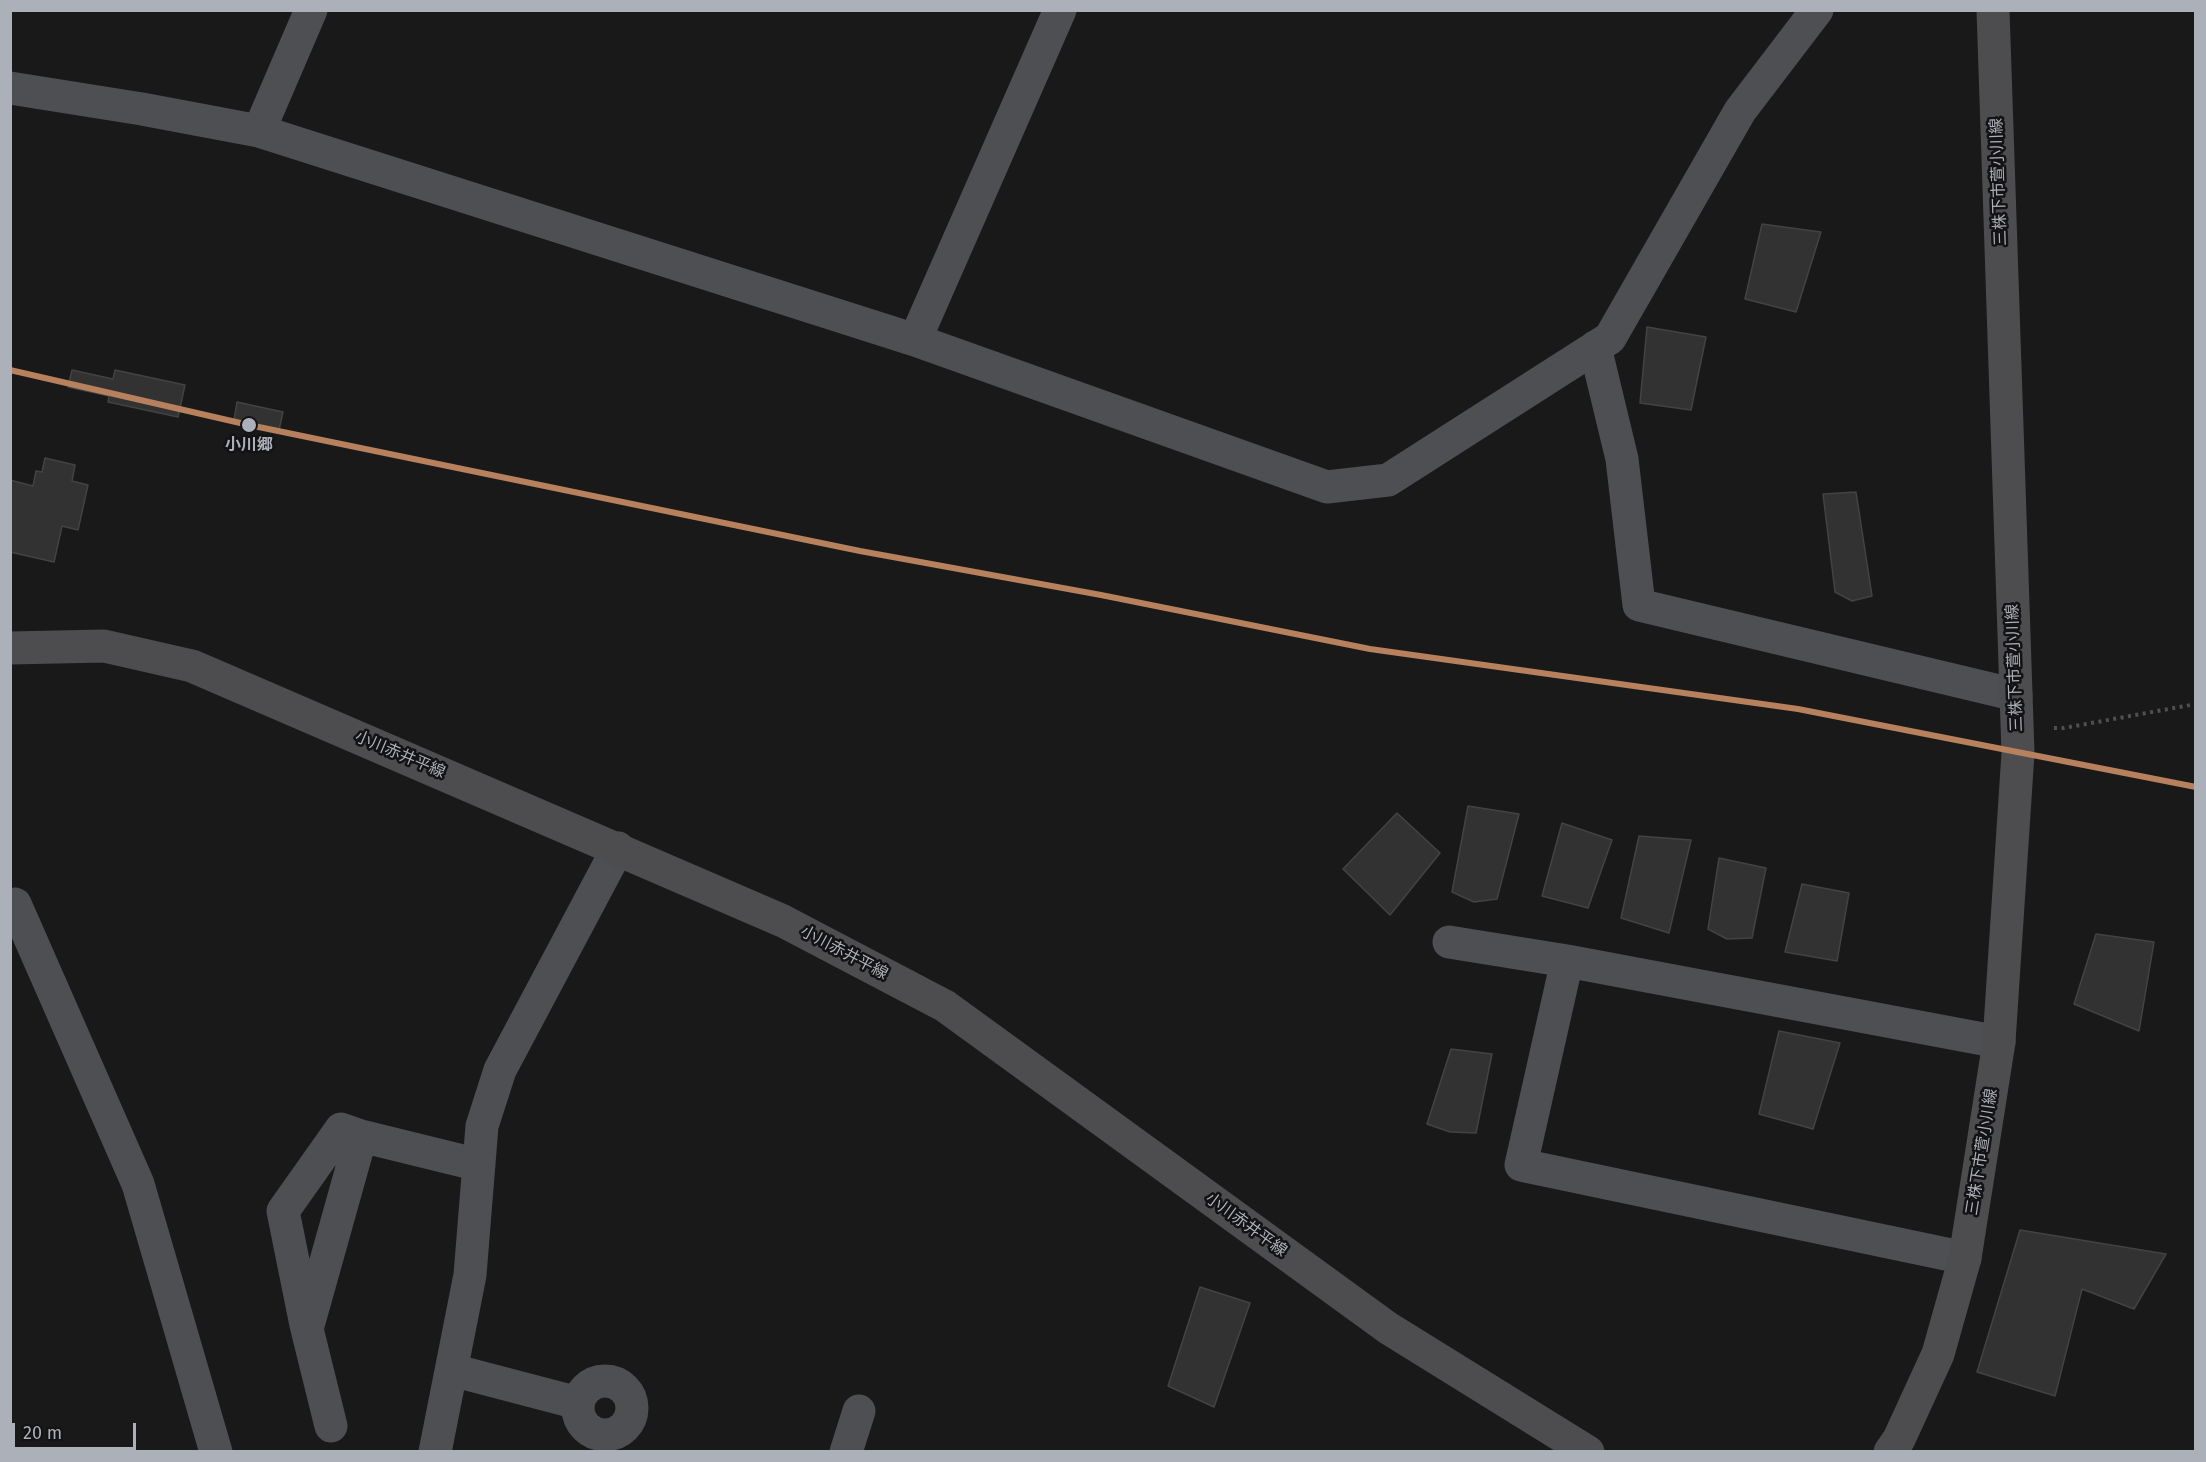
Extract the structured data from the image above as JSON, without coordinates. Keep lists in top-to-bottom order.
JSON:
{
  "streets": {
    "main road": ["三株下市萱小川線", "小川赤井平線"]
  },
  "places": ["小川郷"],
  "scale_bar": "20 m"
}
